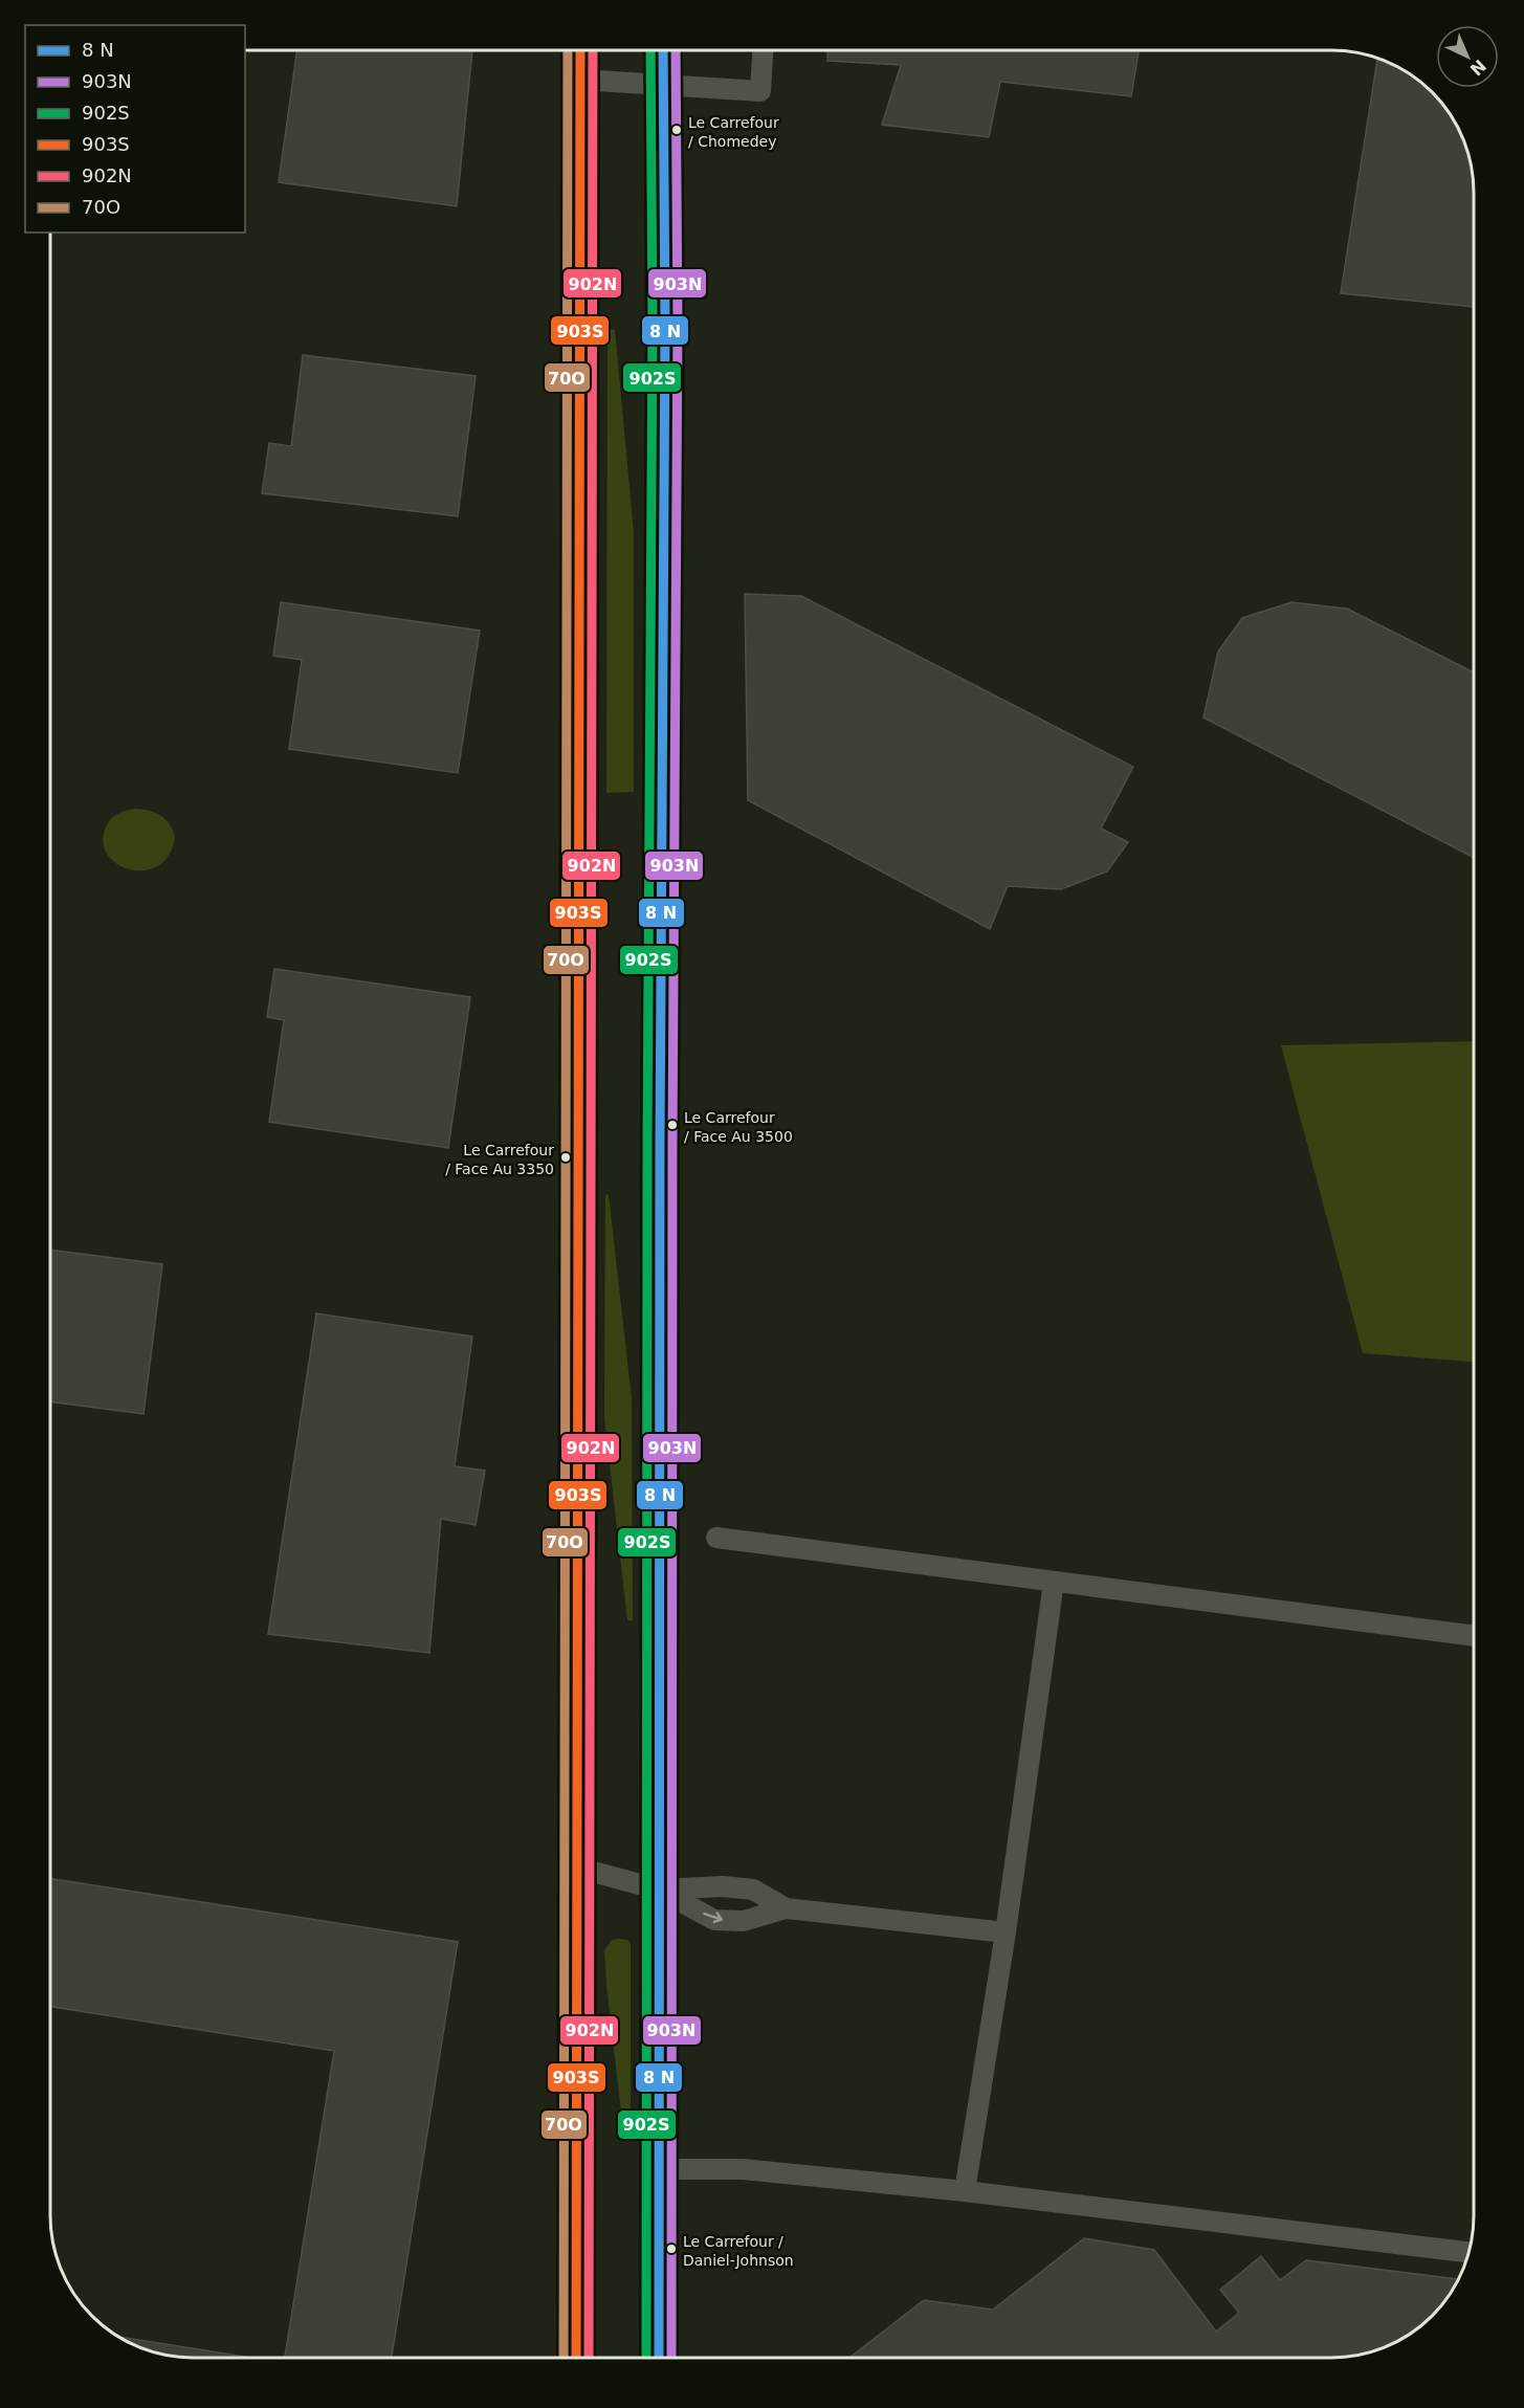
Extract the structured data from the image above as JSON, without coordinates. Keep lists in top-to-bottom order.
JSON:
{
  "places": [
    "Le Carrefour / Chomedey",
    "Le Carrefour / Face Au 3500",
    "Le Carrefour / Face Au 3350",
    "Le Carrefour / Daniel-Johnson"
  ],
  "lines": [
    "transit line 903N",
    "transit line 902S",
    "transit line 903S",
    "transit line 902N",
    "transit line 70O"
  ],
  "legend": [
    "8 N",
    "903N",
    "902S",
    "903S",
    "902N",
    "70O"
  ],
  "north": "bottom right"
}
